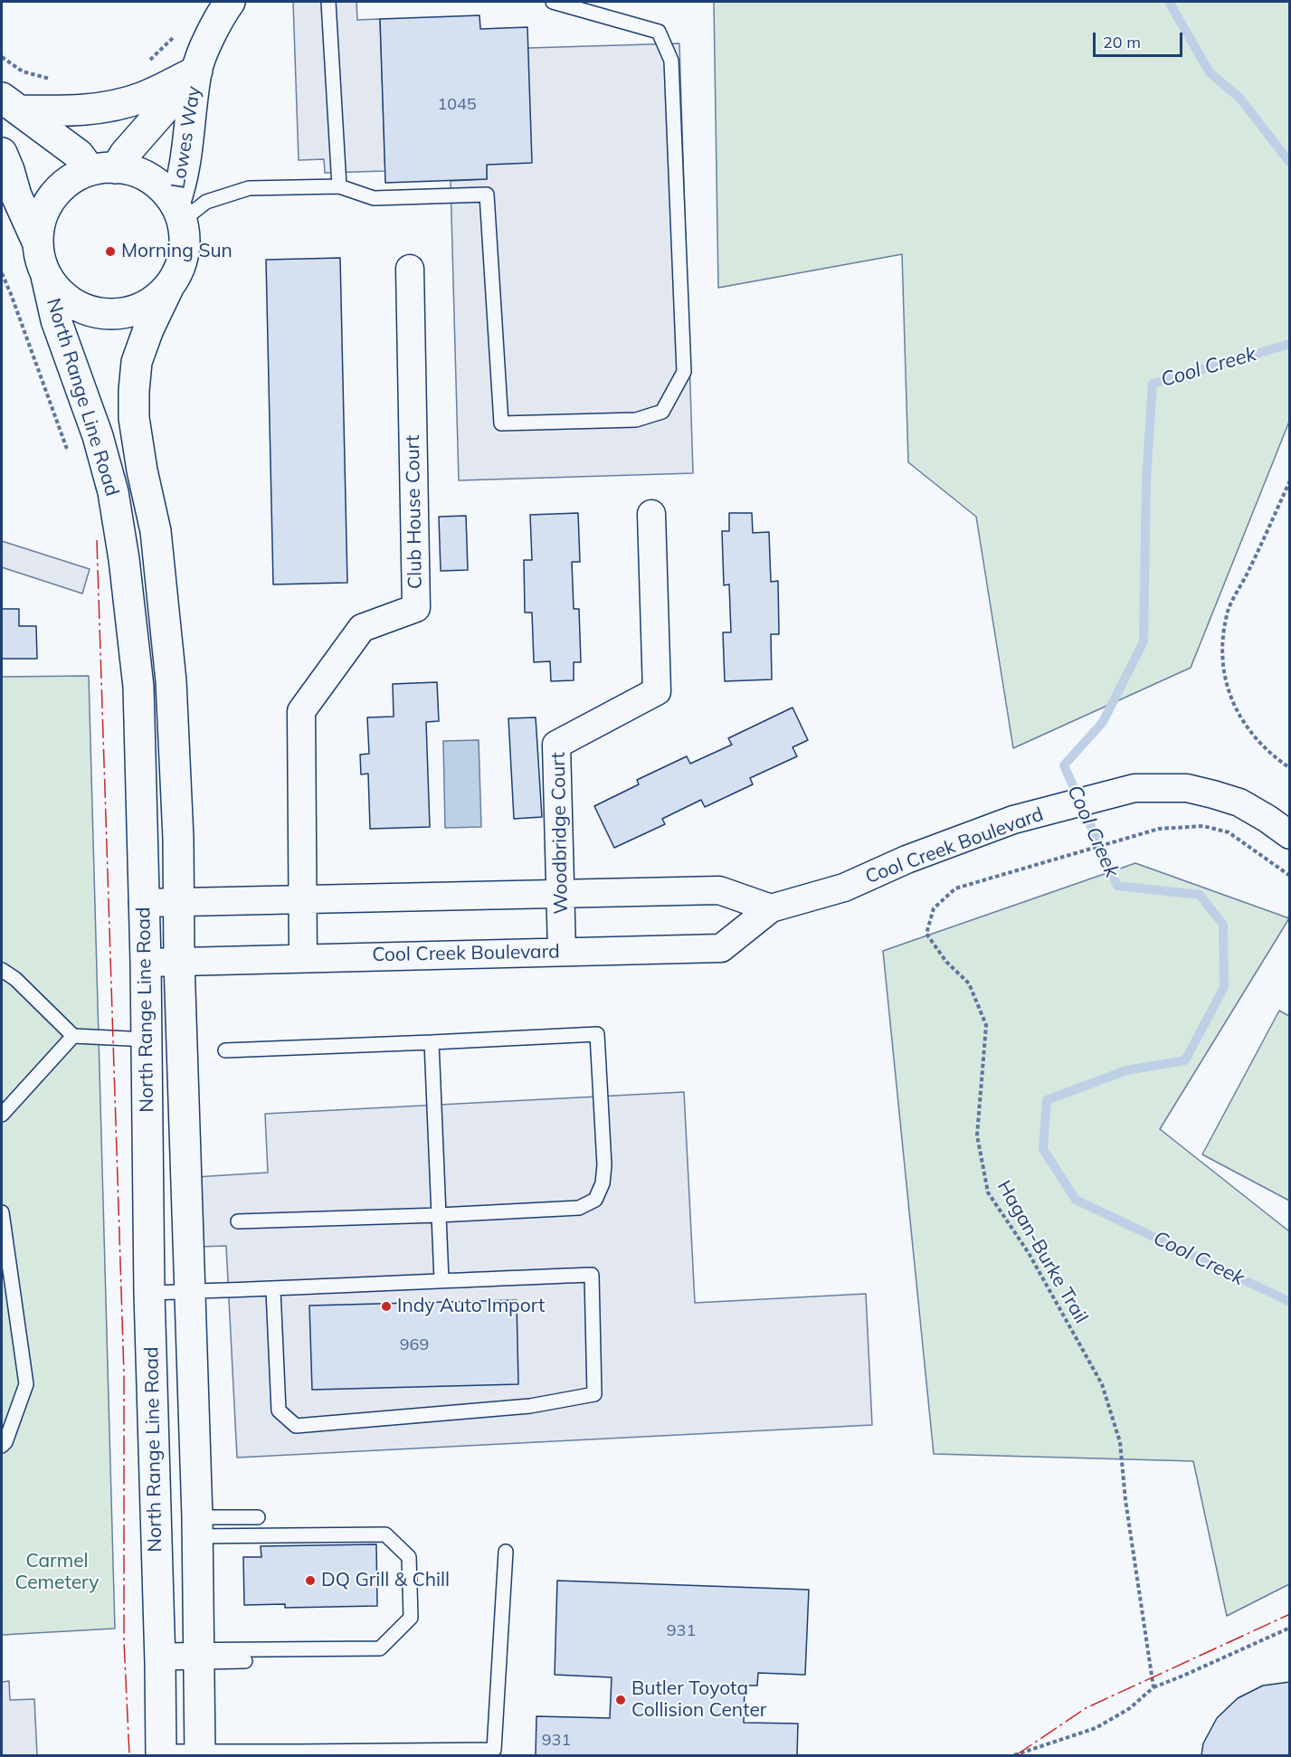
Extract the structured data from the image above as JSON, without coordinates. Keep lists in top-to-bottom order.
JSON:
{
  "streets": {
    "main road": ["Lowes Way", "North Range Line Road"],
    "street": ["Club House Court", "Woodbridge Court", "Cool Creek Boulevard"],
    "path": ["Hagan-Burke Trail"]
  },
  "crossings": [
    ["Lowes Way", "North Range Line Road"],
    ["North Range Line Road", "Cool Creek Boulevard"],
    ["Club House Court", "Cool Creek Boulevard"],
    ["Woodbridge Court", "Cool Creek Boulevard"]
  ],
  "water": ["Cool Creek"],
  "parks": ["Carmel Cemetery"],
  "places": [
    "Morning Sun",
    "Indy Auto Import",
    "DQ Grill & Chill",
    "Butler Toyota Collision Center"
  ],
  "house_numbers": [
    "1045",
    "969",
    "931",
    "931"
  ],
  "scale_bar": "20 m"
}
